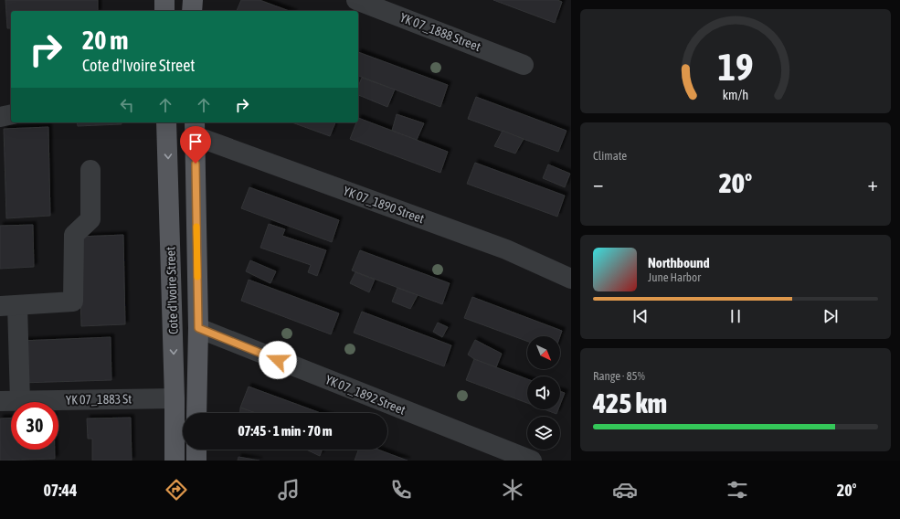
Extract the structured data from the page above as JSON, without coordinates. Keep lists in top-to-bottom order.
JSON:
{
  "streets": {
    "main road": ["Cote d'Ivoire Street"],
    "street": [
      "YK 07_1888 Street",
      "YK 07_1890 Street",
      "YK 07_1892 Street",
      "YK 07_1883 St"
    ]
  },
  "crossings": [
    ["YK 07_1890 Street", "Cote d'Ivoire Street"],
    ["Cote d'Ivoire Street", "YK 07_1892 Street"],
    ["Cote d'Ivoire Street", "YK 07_1883 St"]
  ],
  "north": "bottom right",
  "page": {
    "turn": ["20 m", "Cote d'Ivoire Street"],
    "tile": [
      "Climate",
      ["Range · 85%", "425 km"]
    ],
    "heat": ["−", "20°", "+"],
    "song": ["Northbound", "June Harbor"],
    "limit": "30",
    "trip": "07:45 · 1 min · 70 m",
    "tabs": ["07:44", "20°"],
    "gauge": ["19", "km/h"]
  }
}
